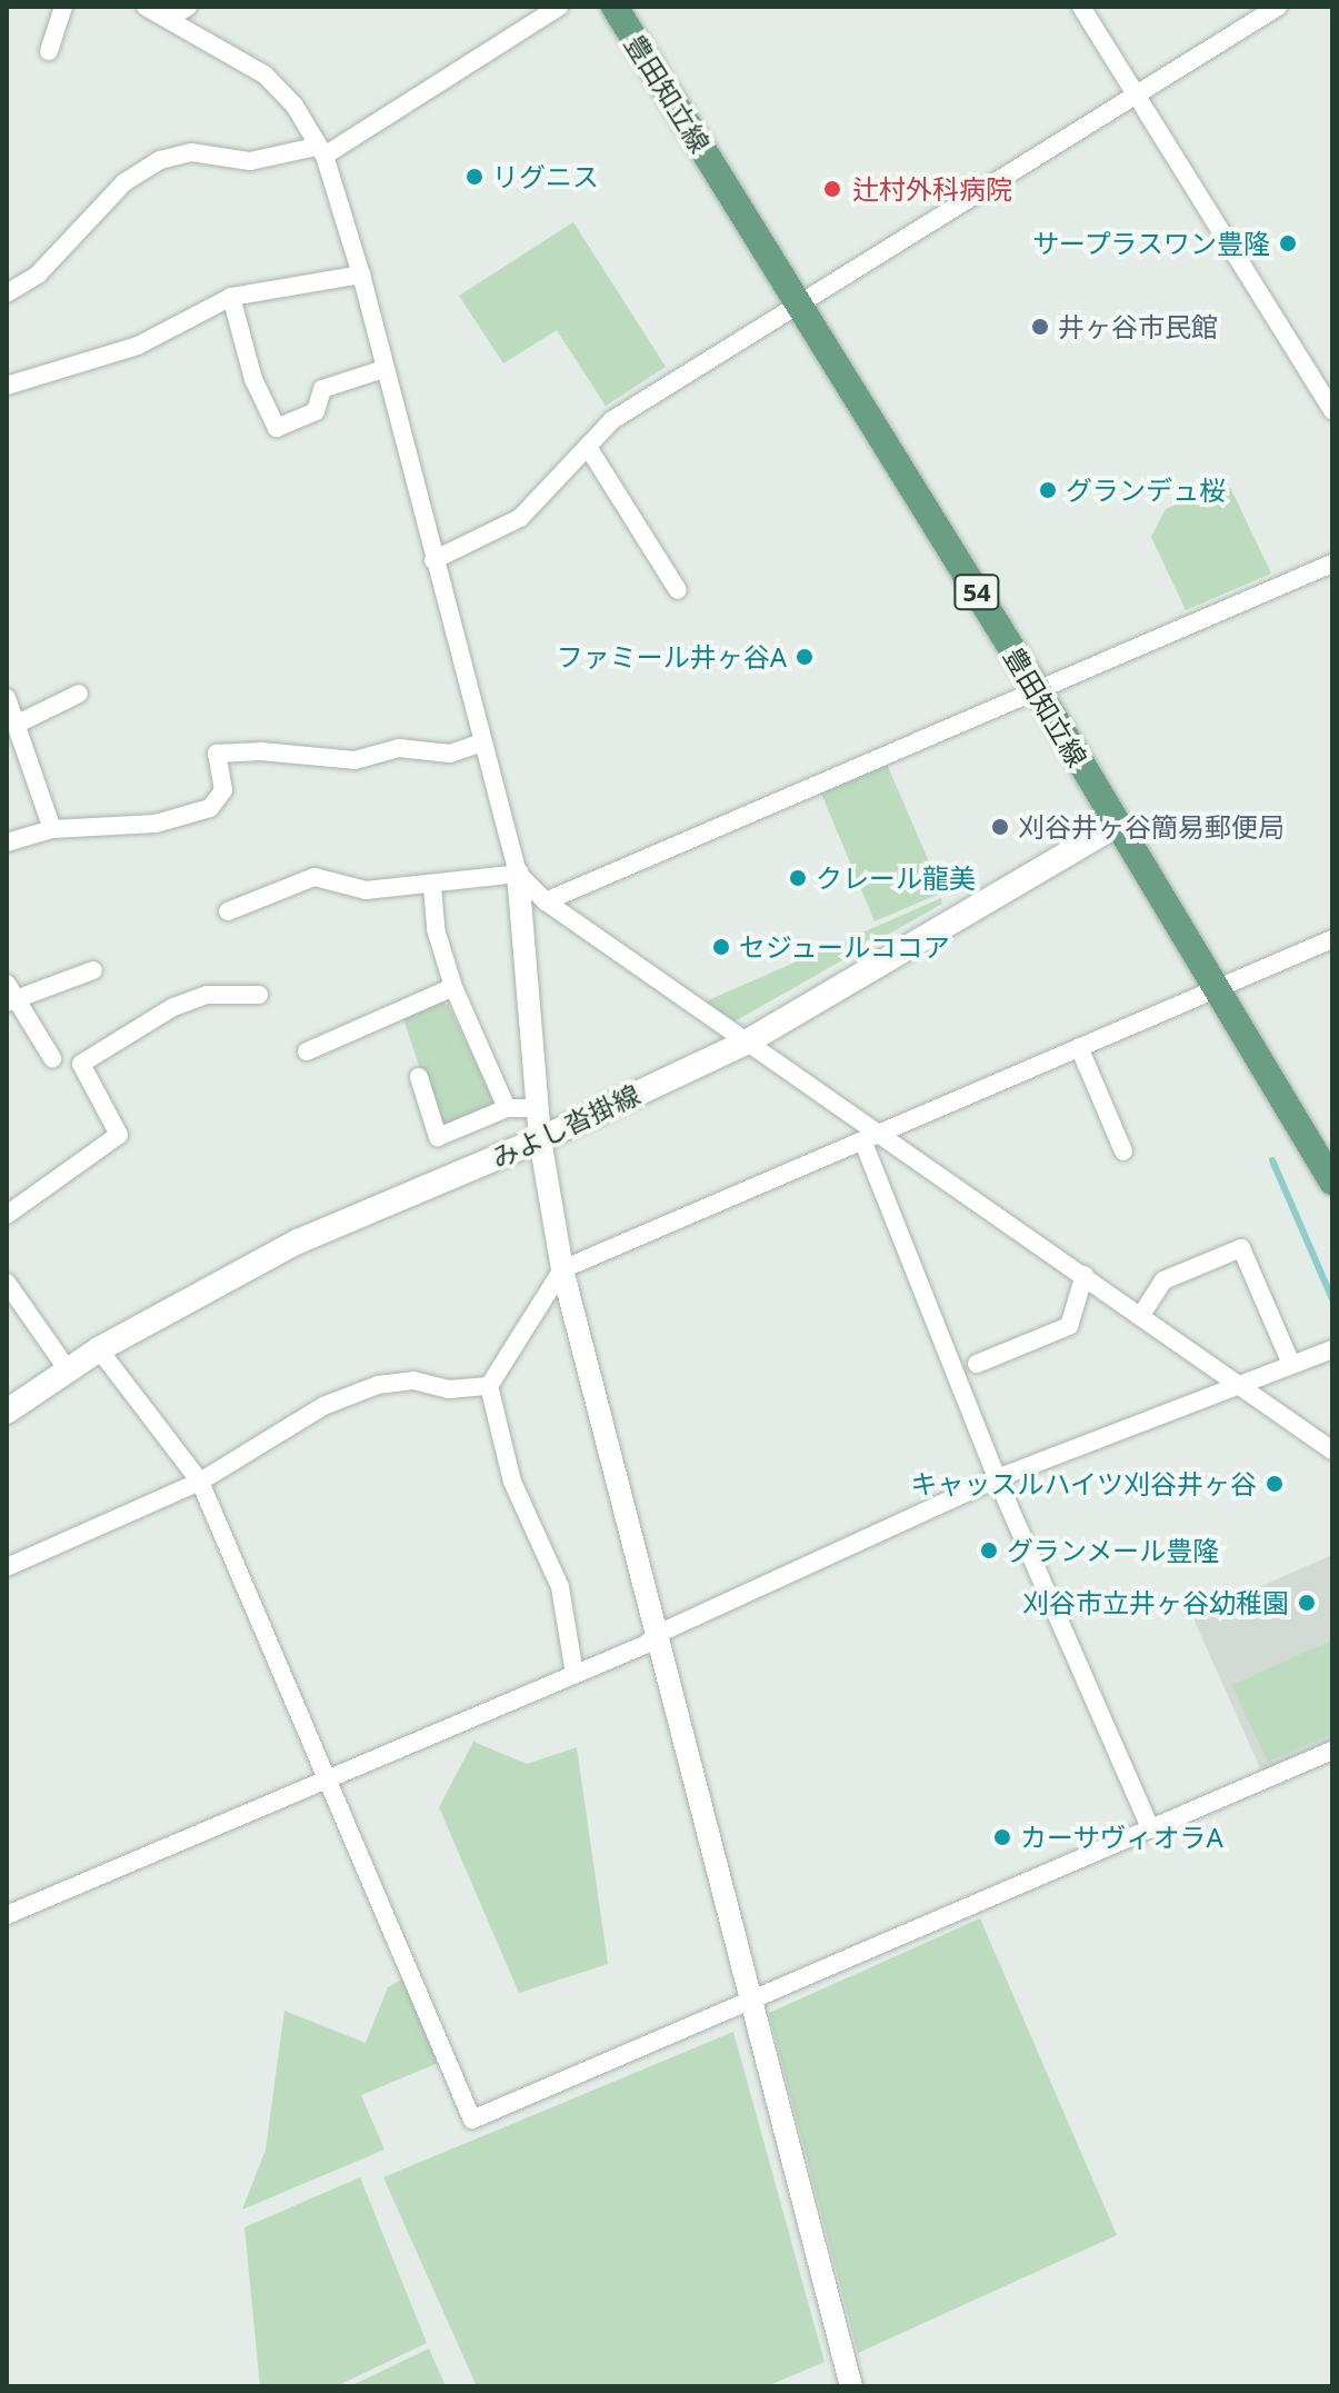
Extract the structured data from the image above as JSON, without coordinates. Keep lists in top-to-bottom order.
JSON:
{
  "streets": {
    "main road": ["豊田知立線", "54", "みよし沓掛線"]
  },
  "crossings": [
    ["豊田知立線", "みよし沓掛線"]
  ],
  "places": [
    "リグニス",
    "辻村外科病院",
    "サープラスワン豊隆",
    "井ヶ谷市民館",
    "グランデュ桜",
    "ファミール井ヶ谷A",
    "刈谷井ヶ谷簡易郵便局",
    "クレール龍美",
    "セジュールココア",
    "キャッスルハイツ刈谷井ヶ谷",
    "グランメール豊隆",
    "刈谷市立井ヶ谷幼稚園",
    "カーサヴィオラA"
  ]
}
